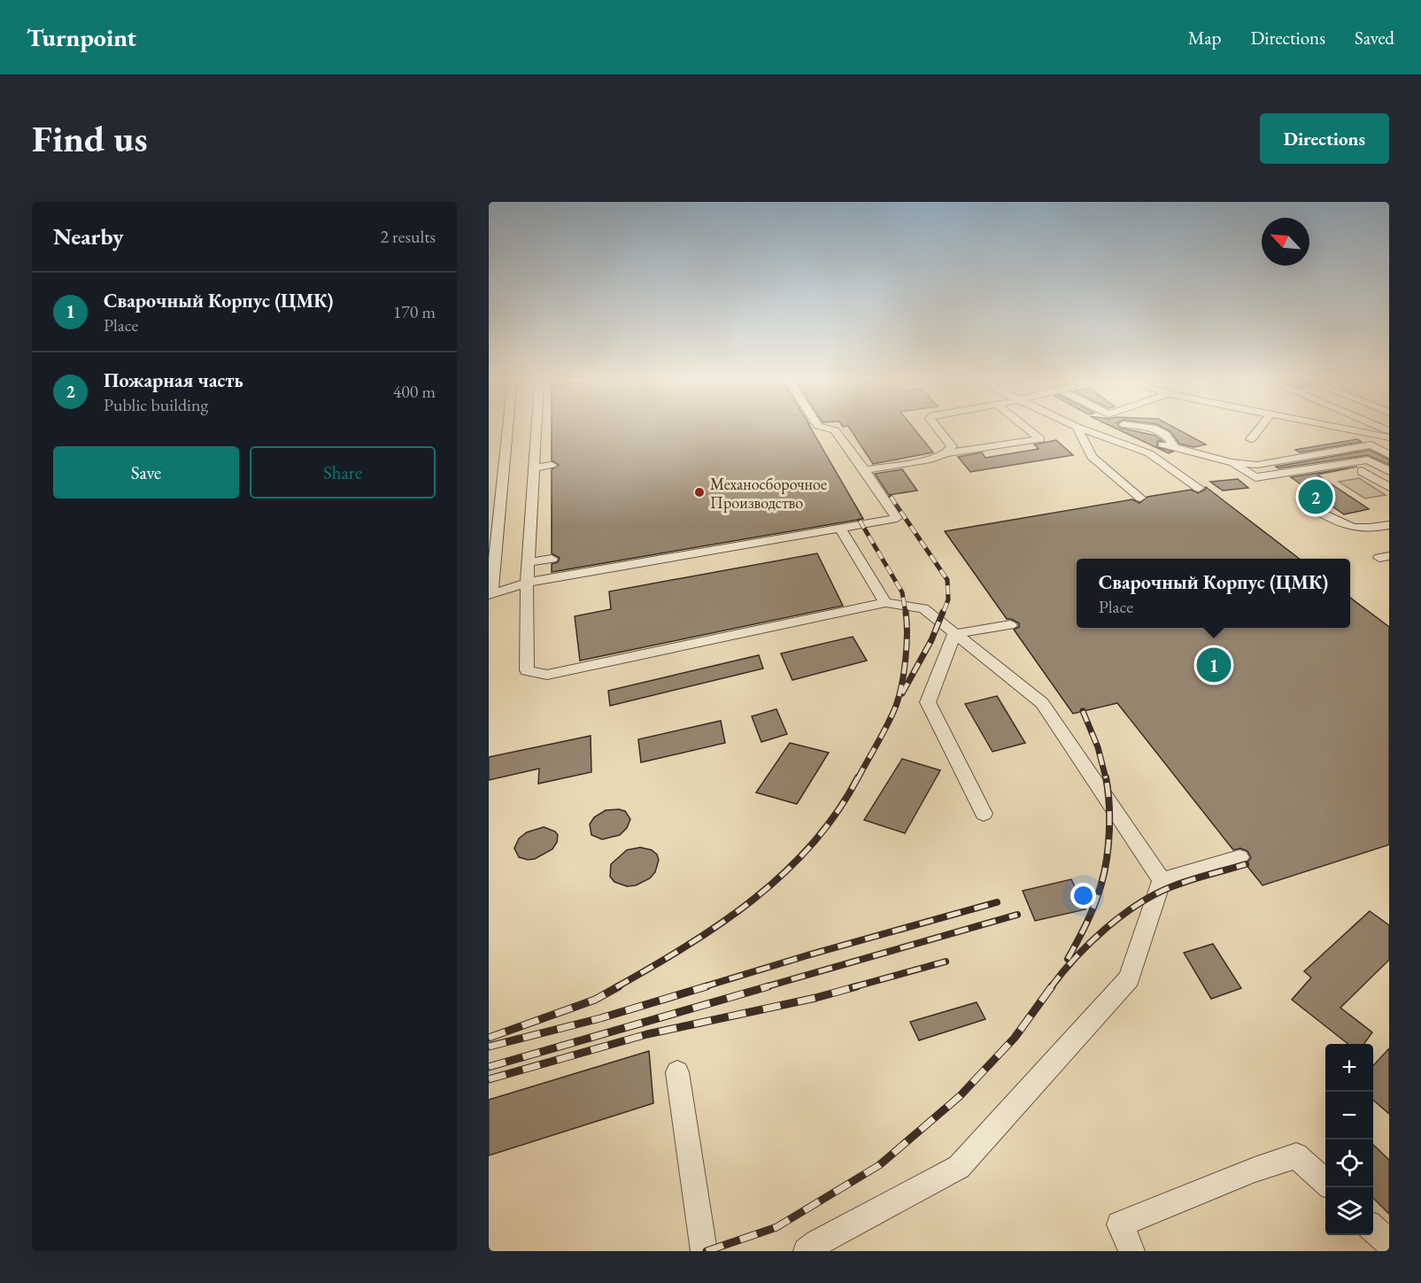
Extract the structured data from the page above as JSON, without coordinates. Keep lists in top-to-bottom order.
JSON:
{
  "places": ["Механосборочное Производство"],
  "north": "top left",
  "page": {
    "header": "Turnpoint",
    "nav": ["Map", "Directions", "Saved"],
    "buttons": [
      "Directions",
      ["Save", "Share"]
    ],
    "title": "Find us",
    "heading": ["Nearby", "2 results"],
    "list": [
      {
        "mark": "1",
        "name": "Сварочный Корпус (ЦМК)",
        "note": "Place",
        "value": "170 m"
      },
      {
        "mark": "2",
        "name": "Пожарная часть",
        "note": "Public building",
        "value": "400 m"
      }
    ],
    "pins": ["2", "1"],
    "popup": ["Сварочный Корпус (ЦМК)", "Place"],
    "map_buttons": ["+", "−"]
  }
}
